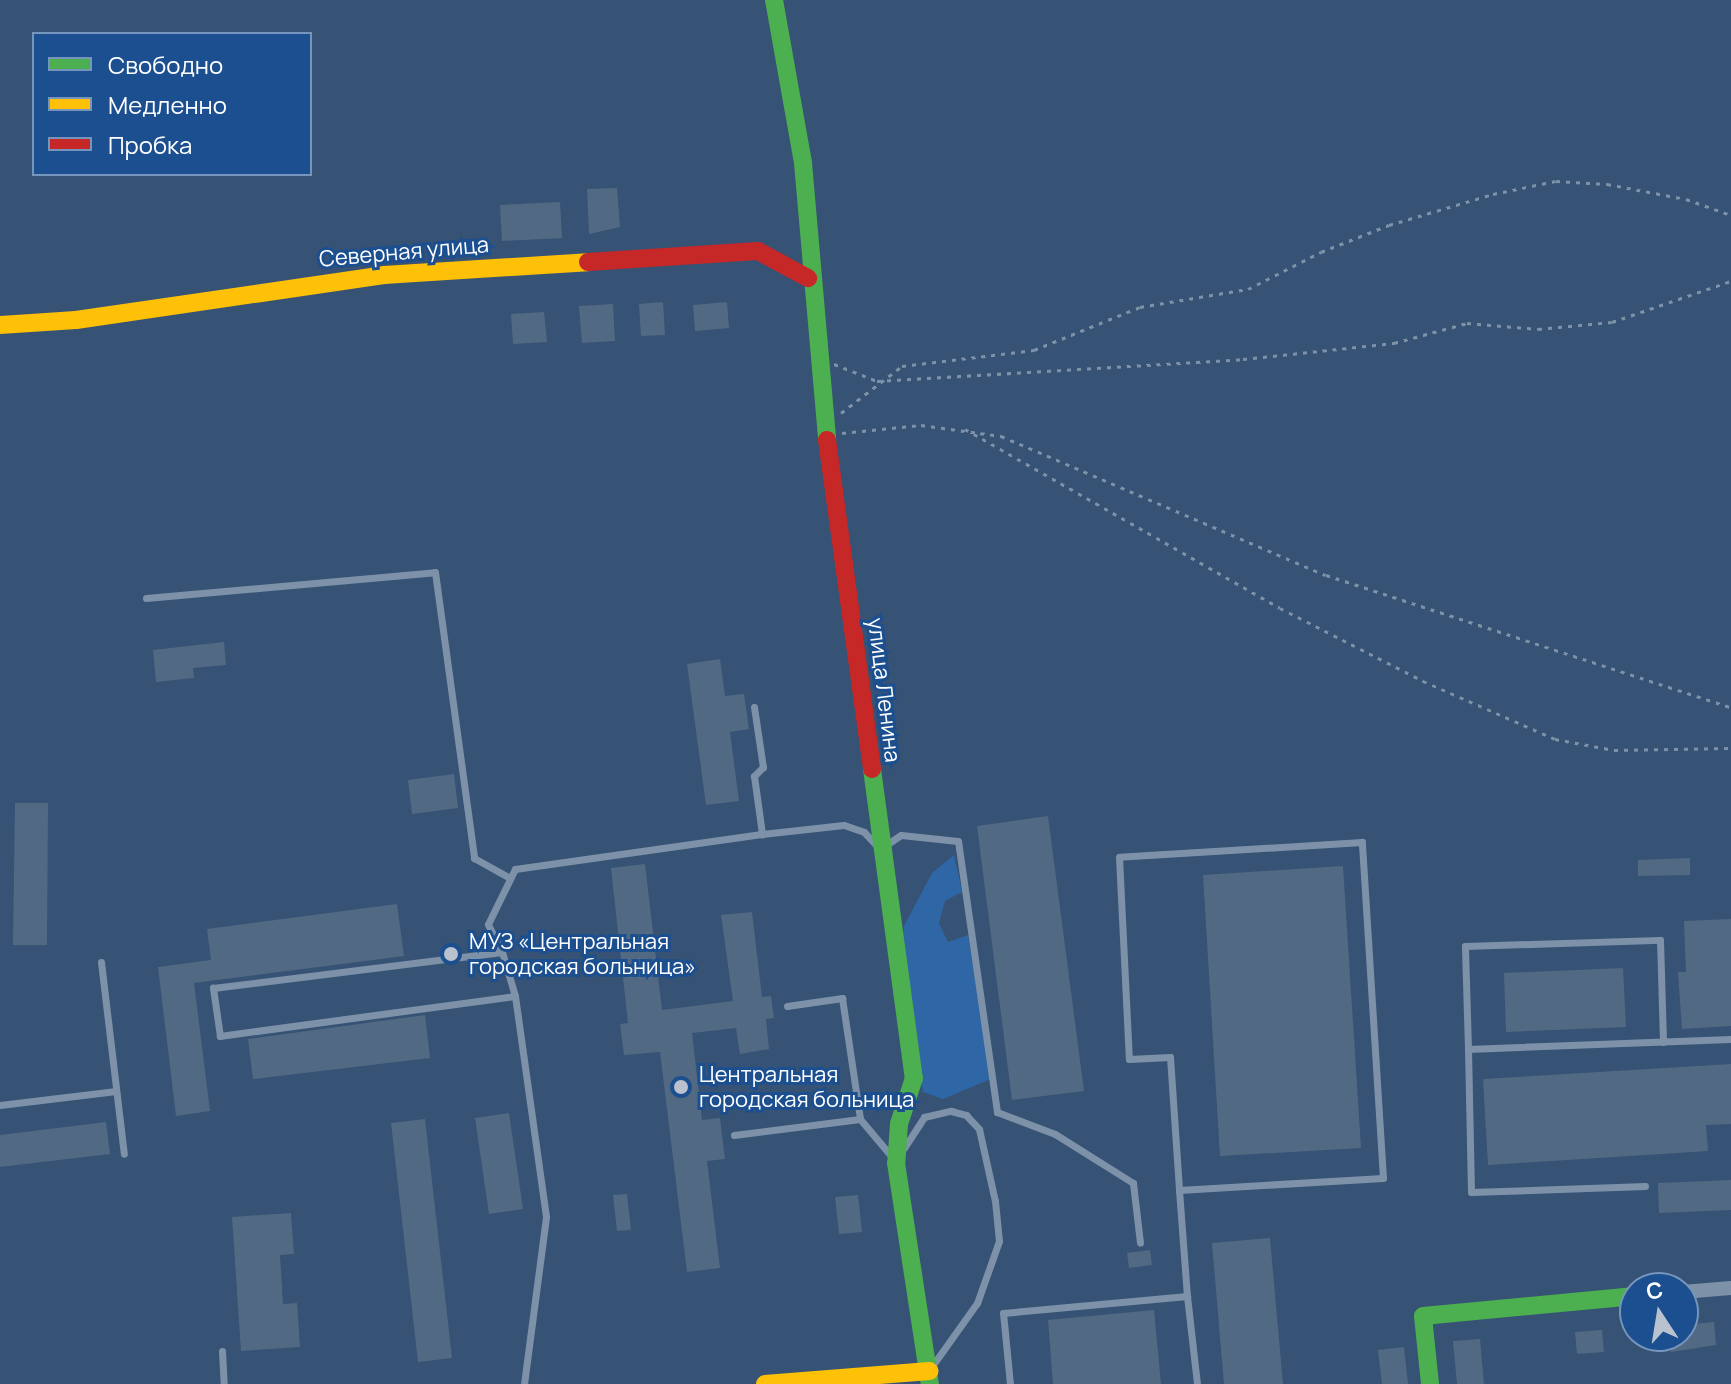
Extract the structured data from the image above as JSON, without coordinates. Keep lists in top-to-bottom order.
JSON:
{
  "streets": {
    "street": ["Северная улица", "улица Ленина"]
  },
  "crossings": [
    ["Северная улица", "улица Ленина"]
  ],
  "places": ["МУЗ «Центральная городская больница»", "Центральная городская больница"],
  "legend": ["Свободно", "Медленно", "Пробка"],
  "north": "top"
}
